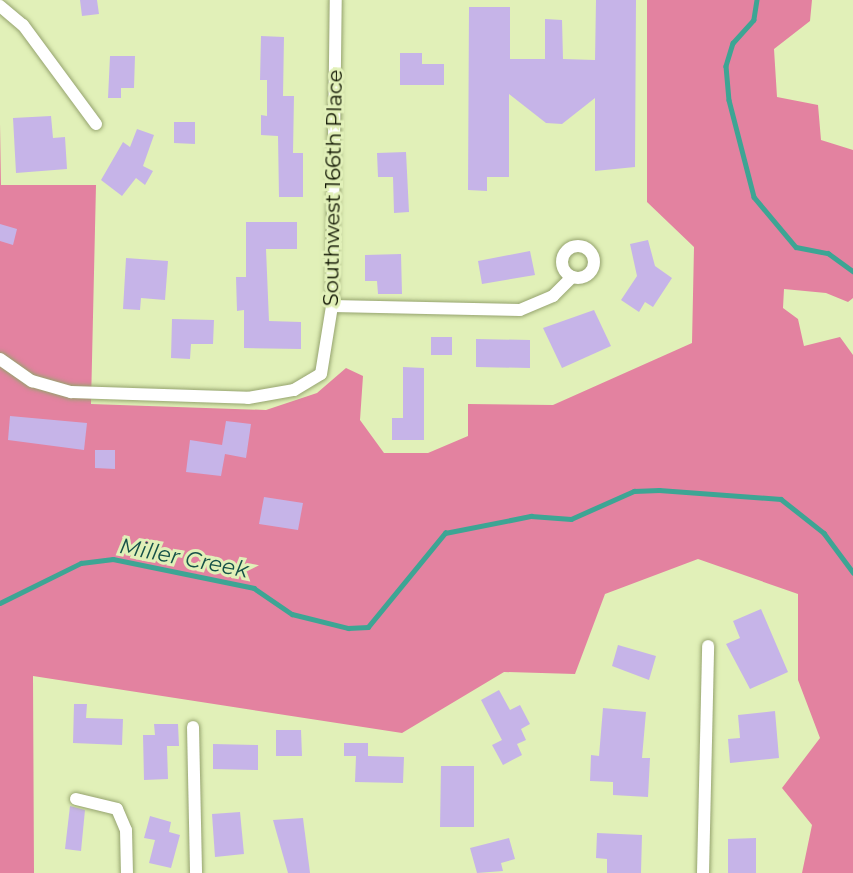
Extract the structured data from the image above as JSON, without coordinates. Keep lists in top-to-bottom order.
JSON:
{
  "streets": {
    "street": ["Southwest 166th Place"]
  },
  "water": ["Miller Creek"]
}
